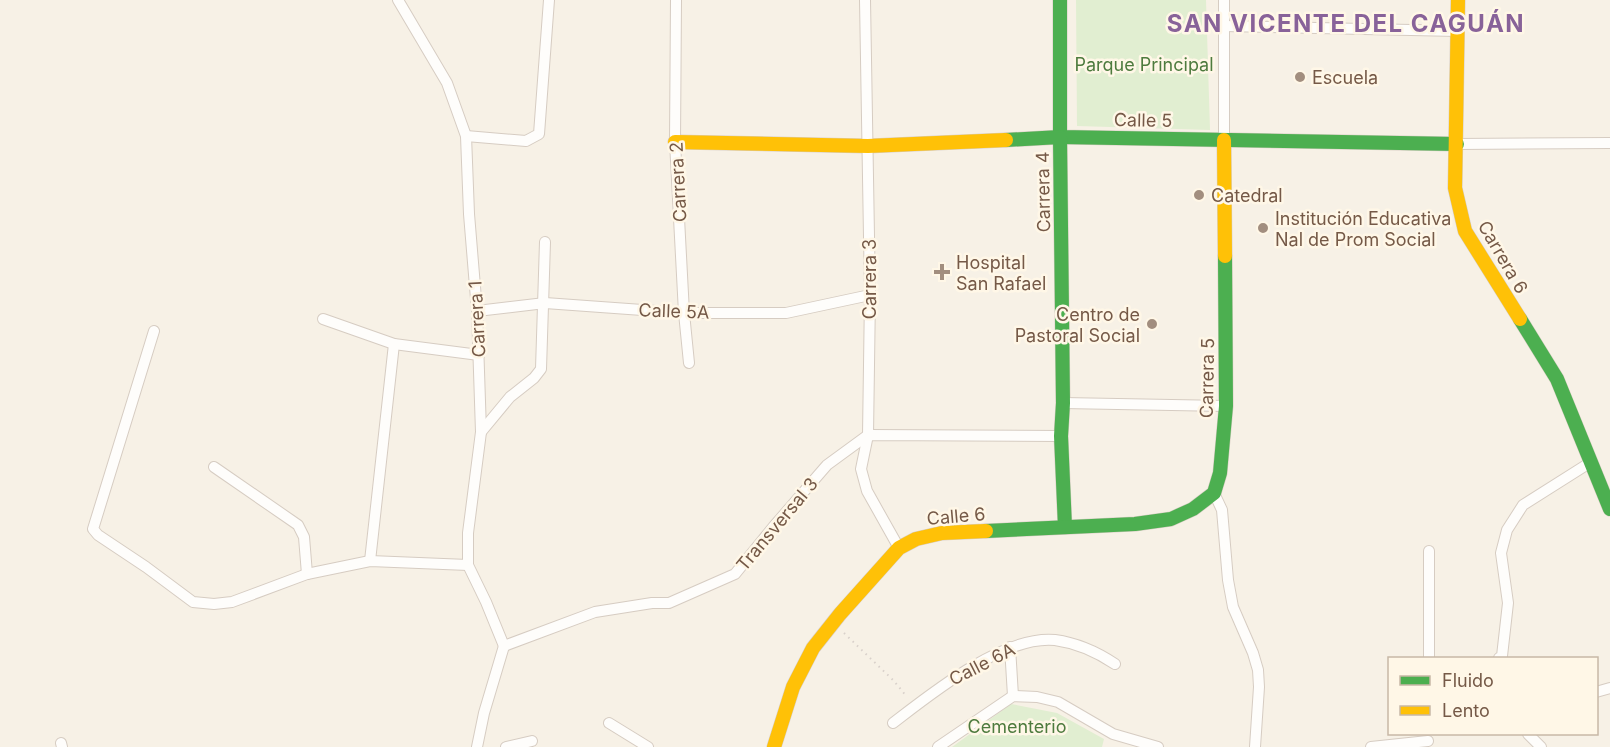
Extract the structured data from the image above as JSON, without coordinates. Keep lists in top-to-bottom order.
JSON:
{
  "streets": {
    "main road": [
      "Calle 5",
      "Carrera 4",
      "Carrera 6",
      "Carrera 5",
      "Calle 6"
    ],
    "street": [
      "Carrera 2",
      "Carrera 3",
      "Calle 5A",
      "Carrera 1",
      "Transversal 3",
      "Calle 6A"
    ]
  },
  "crossings": [
    ["Calle 5", "Carrera 2"],
    ["Calle 5", "Carrera 4"],
    ["Calle 5", "Carrera 6"],
    ["Calle 5", "Carrera 3"],
    ["Calle 5", "Carrera 5"],
    ["Carrera 2", "Calle 5A"],
    ["Carrera 4", "Calle 6"],
    ["Carrera 3", "Calle 5A"],
    ["Carrera 3", "Calle 6"],
    ["Carrera 3", "Transversal 3"],
    ["Calle 5A", "Carrera 1"],
    ["Carrera 1", "Transversal 3"],
    ["Carrera 5", "Calle 6"]
  ],
  "districts": ["SAN VICENTE DEL CAGUÁN"],
  "parks": ["Parque Principal", "Cementerio"],
  "places": {
    "other": [
      "Escuela",
      "Catedral",
      "Institución Educativa Nal de Prom Social",
      "Centro de Pastoral Social"
    ],
    "health": ["Hospital San Rafael"]
  },
  "legend": ["Fluido", "Lento"]
}
